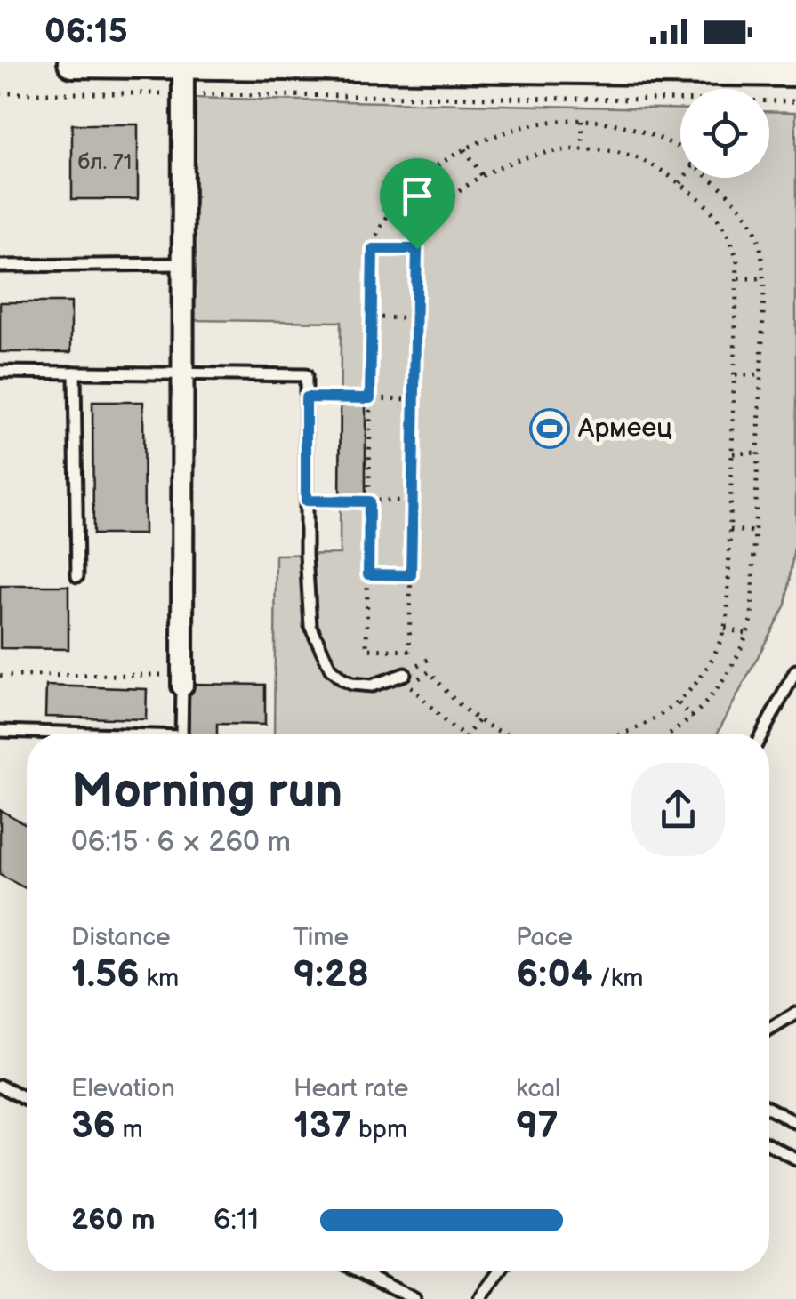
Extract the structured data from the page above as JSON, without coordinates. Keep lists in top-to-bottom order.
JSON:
{
  "places": {
    "sports": ["Армеец"]
  },
  "house_numbers": ["бл. 71"],
  "page": {
    "status": "06:15",
    "heading": ["Morning run", "06:15 · 6 × 260 m"],
    "stats": [
      ["Distance", "1.56 km"],
      ["Time", "9:28"],
      ["Pace", "6:04 /km"],
      ["Elevation", "36 m"],
      ["Heart rate", "137 bpm"],
      ["kcal", "97"]
    ],
    "list": [
      {
        "name": "260 m",
        "note": "6:11"
      }
    ]
  }
}
